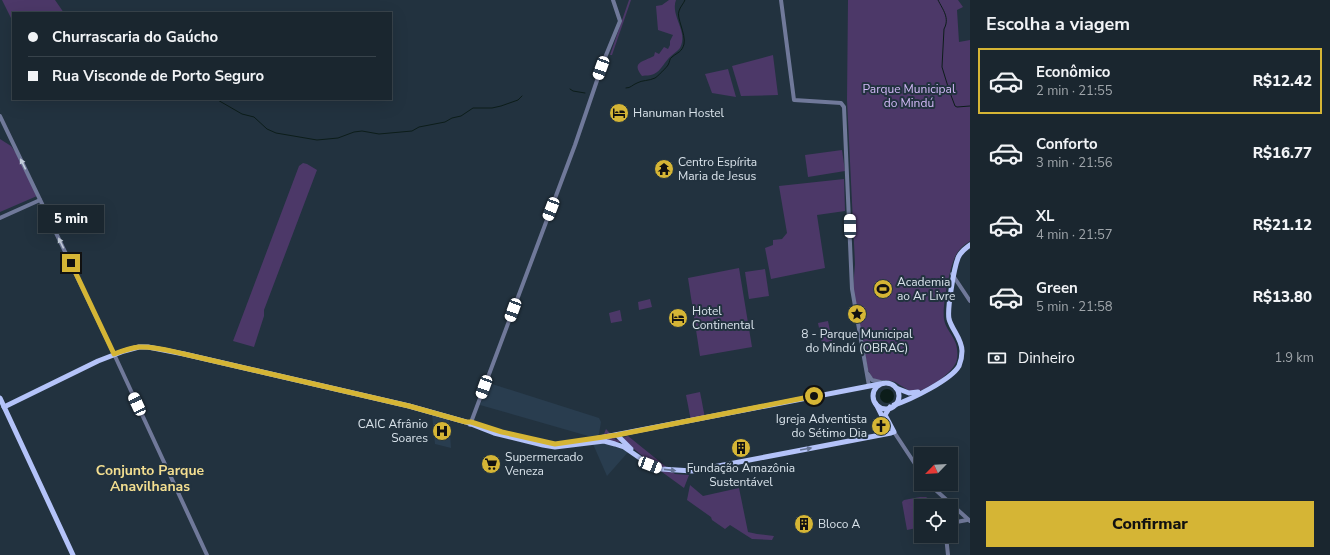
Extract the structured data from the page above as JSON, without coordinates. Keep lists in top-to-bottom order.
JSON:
{
  "districts": ["Conjunto Parque Anavilhanas"],
  "parks": ["Parque Municipal do Mindú"],
  "places": {
    "hotel": ["Hanuman Hostel", "Hotel Continental"],
    "temple": ["Centro Espírita Maria de Jesus"],
    "sports": ["Academia ao Ar Livre"],
    "place": ["8 - Parque Municipal do Mindú (OBRAC)"],
    "church": ["Igreja Adventista do Sétimo Dia"],
    "hospital": ["CAIC Afrânio Soares"],
    "building": ["Fundação Amazônia Sustentável", "Bloco A"],
    "supermarket": ["Supermercado Veneza"]
  },
  "north": "bottom left",
  "page": {
    "heading": "Escolha a viagem",
    "banner": ["Churrascaria do Gaúcho", "Rua Visconde de Porto Seguro"],
    "list": [
      {
        "name": "Econômico",
        "note": "2 min · 21:55",
        "value": "R$12.42"
      },
      {
        "name": "Conforto",
        "note": "3 min · 21:56",
        "value": "R$16.77"
      },
      {
        "name": "XL",
        "note": "4 min · 21:57",
        "value": "R$21.12"
      },
      {
        "name": "Green",
        "note": "5 min · 21:58",
        "value": "R$13.80"
      }
    ],
    "bubble": "5 min",
    "pay": ["Dinheiro", "1.9 km"],
    "buttons": "Confirmar"
  }
}
